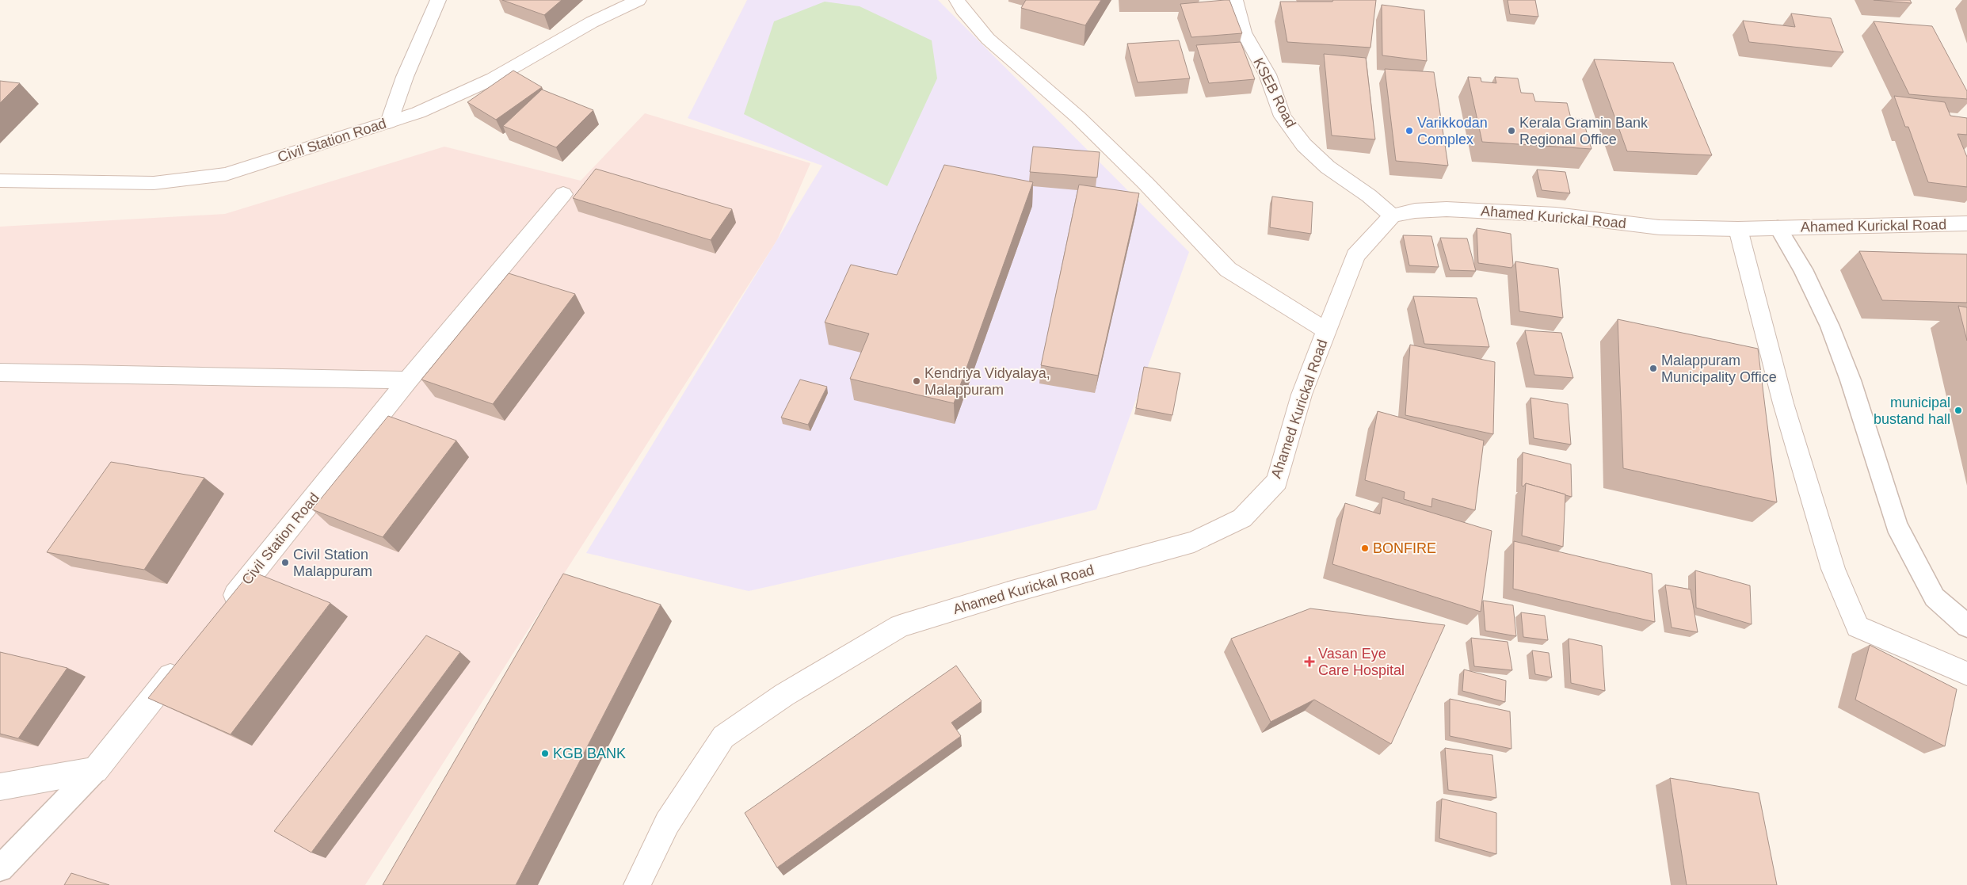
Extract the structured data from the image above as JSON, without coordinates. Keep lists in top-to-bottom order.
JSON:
{
  "streets": {
    "street": ["KSEB Road", "Civil Station Road", "Ahamed Kurickal Road"]
  },
  "crossings": [
    ["KSEB Road", "Ahamed Kurickal Road"]
  ],
  "places": {
    "other": [
      "Varikkodan Complex",
      "Kerala Gramin Bank Regional Office",
      "Malappuram Municipality Office",
      "Kendriya Vidyalaya, Malappuram",
      "municipal bustand hall",
      "BONFIRE",
      "Civil Station Malappuram",
      "KGB BANK"
    ],
    "health": ["Vasan Eye Care Hospital"]
  }
}
